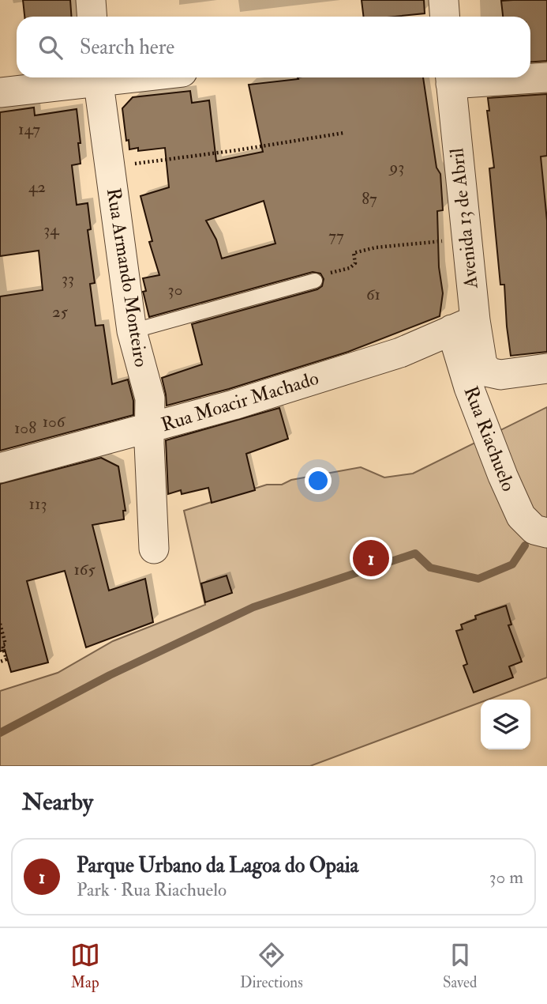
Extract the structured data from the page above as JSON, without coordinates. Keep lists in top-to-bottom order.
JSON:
{
  "streets": {
    "street": [
      "Avenida 13 de Abril",
      "Rua Armando Monteiro",
      "Rua Moacir Machado",
      "Rua Riachuelo"
    ]
  },
  "crossings": [
    ["Avenida 13 de Abril", "Rua Moacir Machado"],
    ["Avenida 13 de Abril", "Rua Riachuelo"],
    ["Rua Armando Monteiro", "Rua Moacir Machado"],
    ["Rua Moacir Machado", "Rua Riachuelo"]
  ],
  "house_numbers": [
    "147",
    "93",
    "42",
    "87",
    "34",
    "77",
    "33",
    "30",
    "61",
    "25",
    "106",
    "108",
    "113",
    "165"
  ],
  "page": {
    "search": "Search here",
    "pins": "1",
    "heading": "Nearby",
    "list": [
      {
        "mark": "1",
        "name": "Parque Urbano da Lagoa do Opaia",
        "note": "Park · Rua Riachuelo",
        "value": "30 m"
      }
    ],
    "nav": ["Map", "Directions", "Saved"]
  }
}
